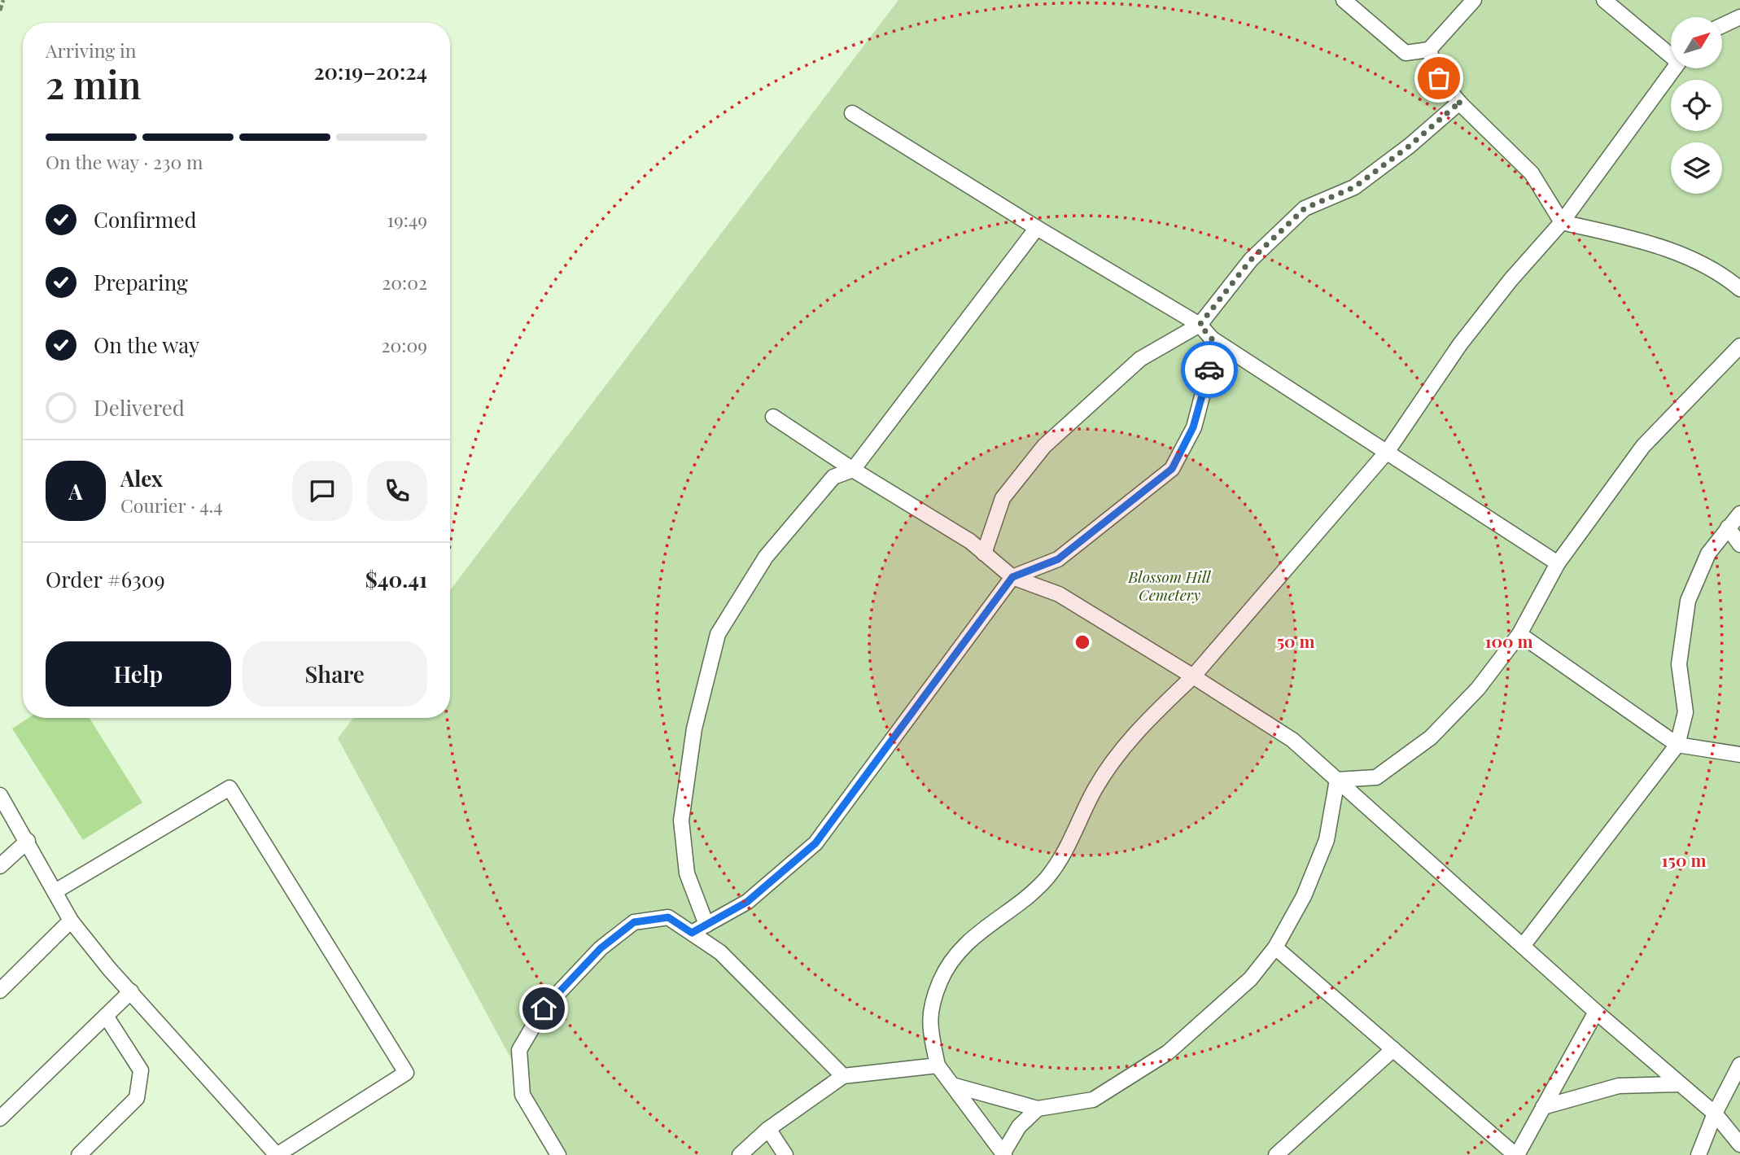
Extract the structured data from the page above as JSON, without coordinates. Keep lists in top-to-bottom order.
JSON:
{
  "parks": ["Blossom Hill Cemetery"],
  "north": "top right",
  "page": {
    "heading": ["2 min", "Arriving in", "20:19–20:24"],
    "panel": [
      "Alex",
      "Courier · 4.4",
      "Order #6309",
      "$40.41"
    ],
    "bar": "On the way · 230 m",
    "list": [
      ["Confirmed", "19:49"],
      ["Preparing", "20:02"],
      ["On the way", "20:09"],
      "Delivered"
    ],
    "round": "A",
    "buttons": ["Help", "Share"]
  },
  "rings": ["50 m", "100 m", "150 m"]
}
